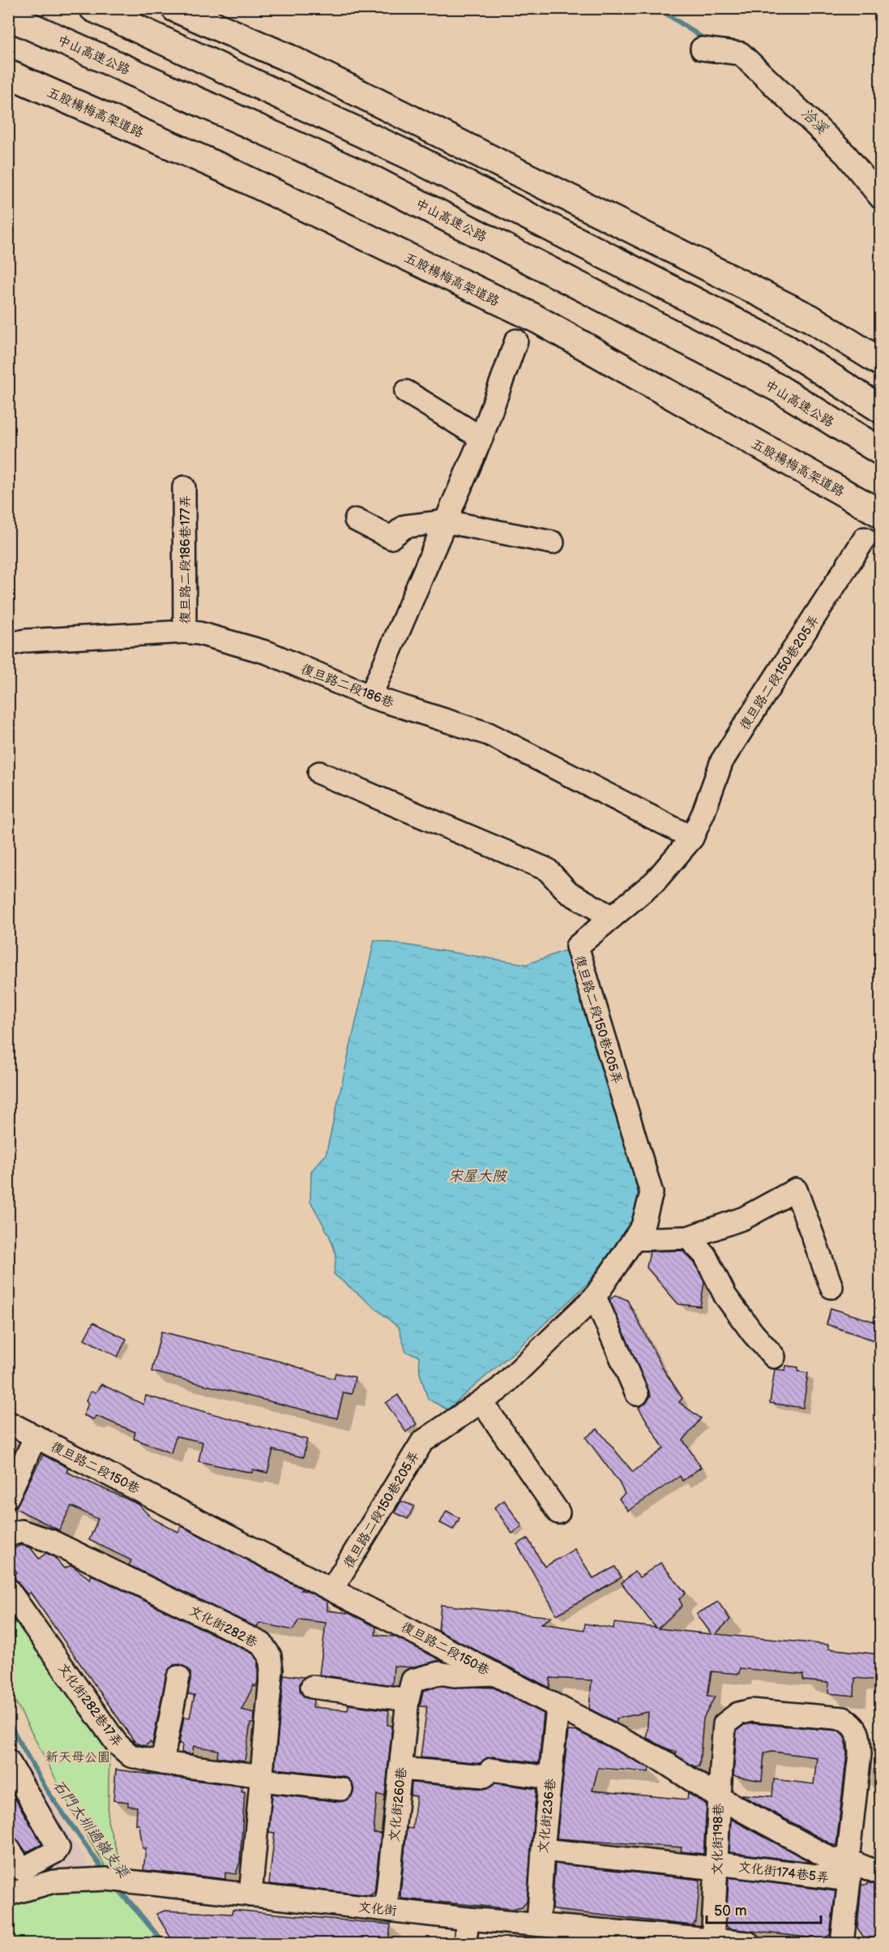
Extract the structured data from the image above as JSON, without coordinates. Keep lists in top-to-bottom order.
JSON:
{
  "streets": {
    "highway": ["中山高速公路", "五股楊梅高架道路"],
    "street": [
      "復旦路二段186巷177弄",
      "復旦路二段150巷205弄",
      "復旦路二段186巷",
      "復旦路二段150巷",
      "文化街282巷",
      "文化街282巷17弄",
      "文化街260巷",
      "文化街236巷",
      "文化街198巷",
      "文化街174巷5弄",
      "文化街"
    ]
  },
  "crossings": [
    ["復旦路二段186巷177弄", "復旦路二段186巷"],
    ["復旦路二段150巷205弄", "復旦路二段186巷"],
    ["復旦路二段150巷205弄", "復旦路二段150巷"],
    ["復旦路二段150巷", "文化街260巷"],
    ["復旦路二段150巷", "文化街236巷"],
    ["復旦路二段150巷", "文化街198巷"],
    ["復旦路二段150巷", "文化街174巷5弄"],
    ["文化街282巷", "文化街282巷17弄"],
    ["文化街282巷", "文化街"],
    ["文化街260巷", "文化街"],
    ["文化街236巷", "文化街174巷5弄"],
    ["文化街236巷", "文化街"],
    ["文化街198巷", "文化街174巷5弄"],
    ["文化街198巷", "文化街"]
  ],
  "water": ["洽溪", "宋屋大陂", "石門大圳過嶺支渠"],
  "parks": ["新天母公園"],
  "scale_bar": "50 m"
}
